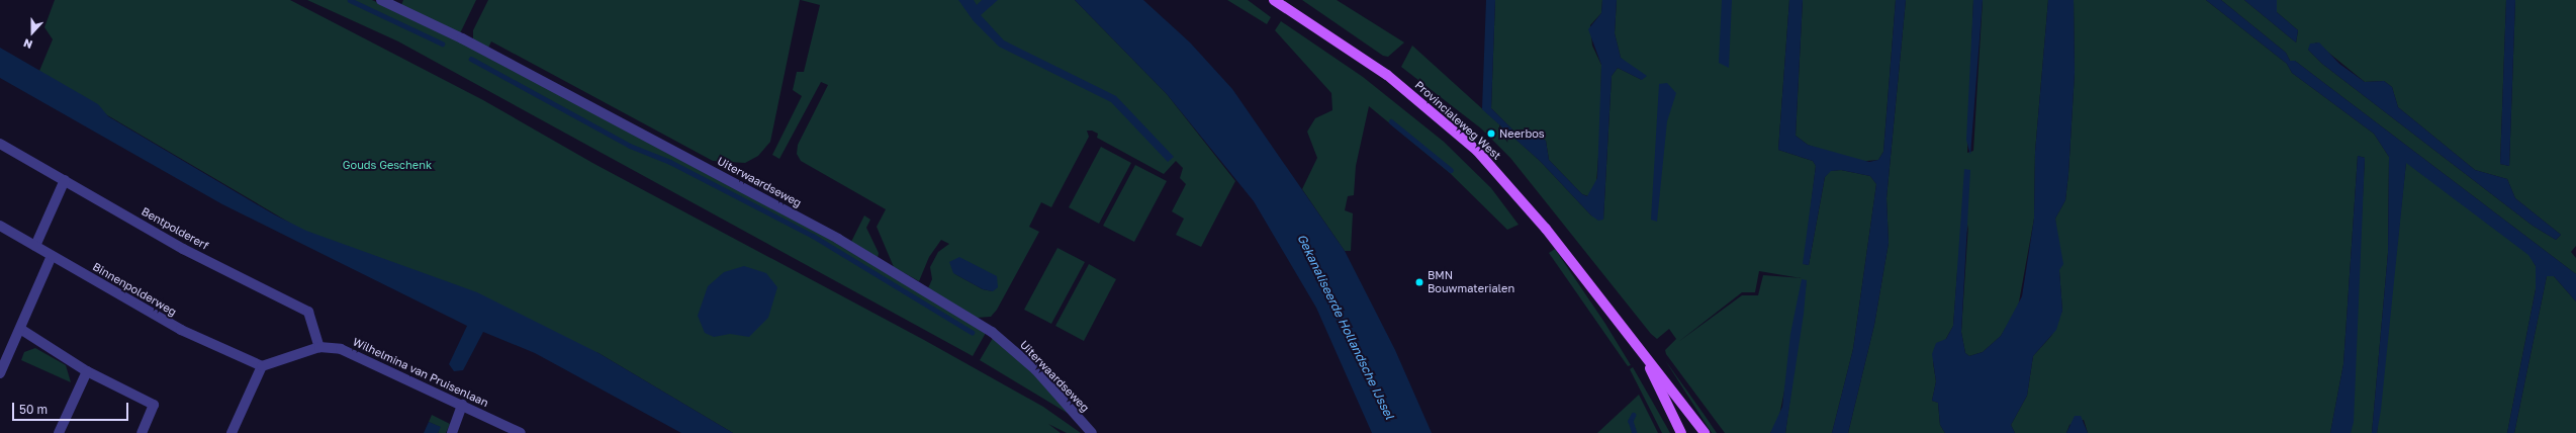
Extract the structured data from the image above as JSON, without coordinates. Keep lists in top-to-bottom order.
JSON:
{
  "streets": {
    "main road": ["Provincialeweg West"],
    "street": [
      "Uiterwaardseweg",
      "Bentpoldererf",
      "Binnenpolderweg",
      "Wilhelmina van Pruisenlaan"
    ]
  },
  "crossings": [
    ["Bentpoldererf", "Wilhelmina van Pruisenlaan"],
    ["Binnenpolderweg", "Wilhelmina van Pruisenlaan"]
  ],
  "water": ["Gekanaliseerde Hollandsche IJssel"],
  "parks": ["Gouds Geschenk"],
  "places": ["Neerbos", "BMN Bouwmaterialen"],
  "scale_bar": "50 m",
  "north": "bottom"
}
